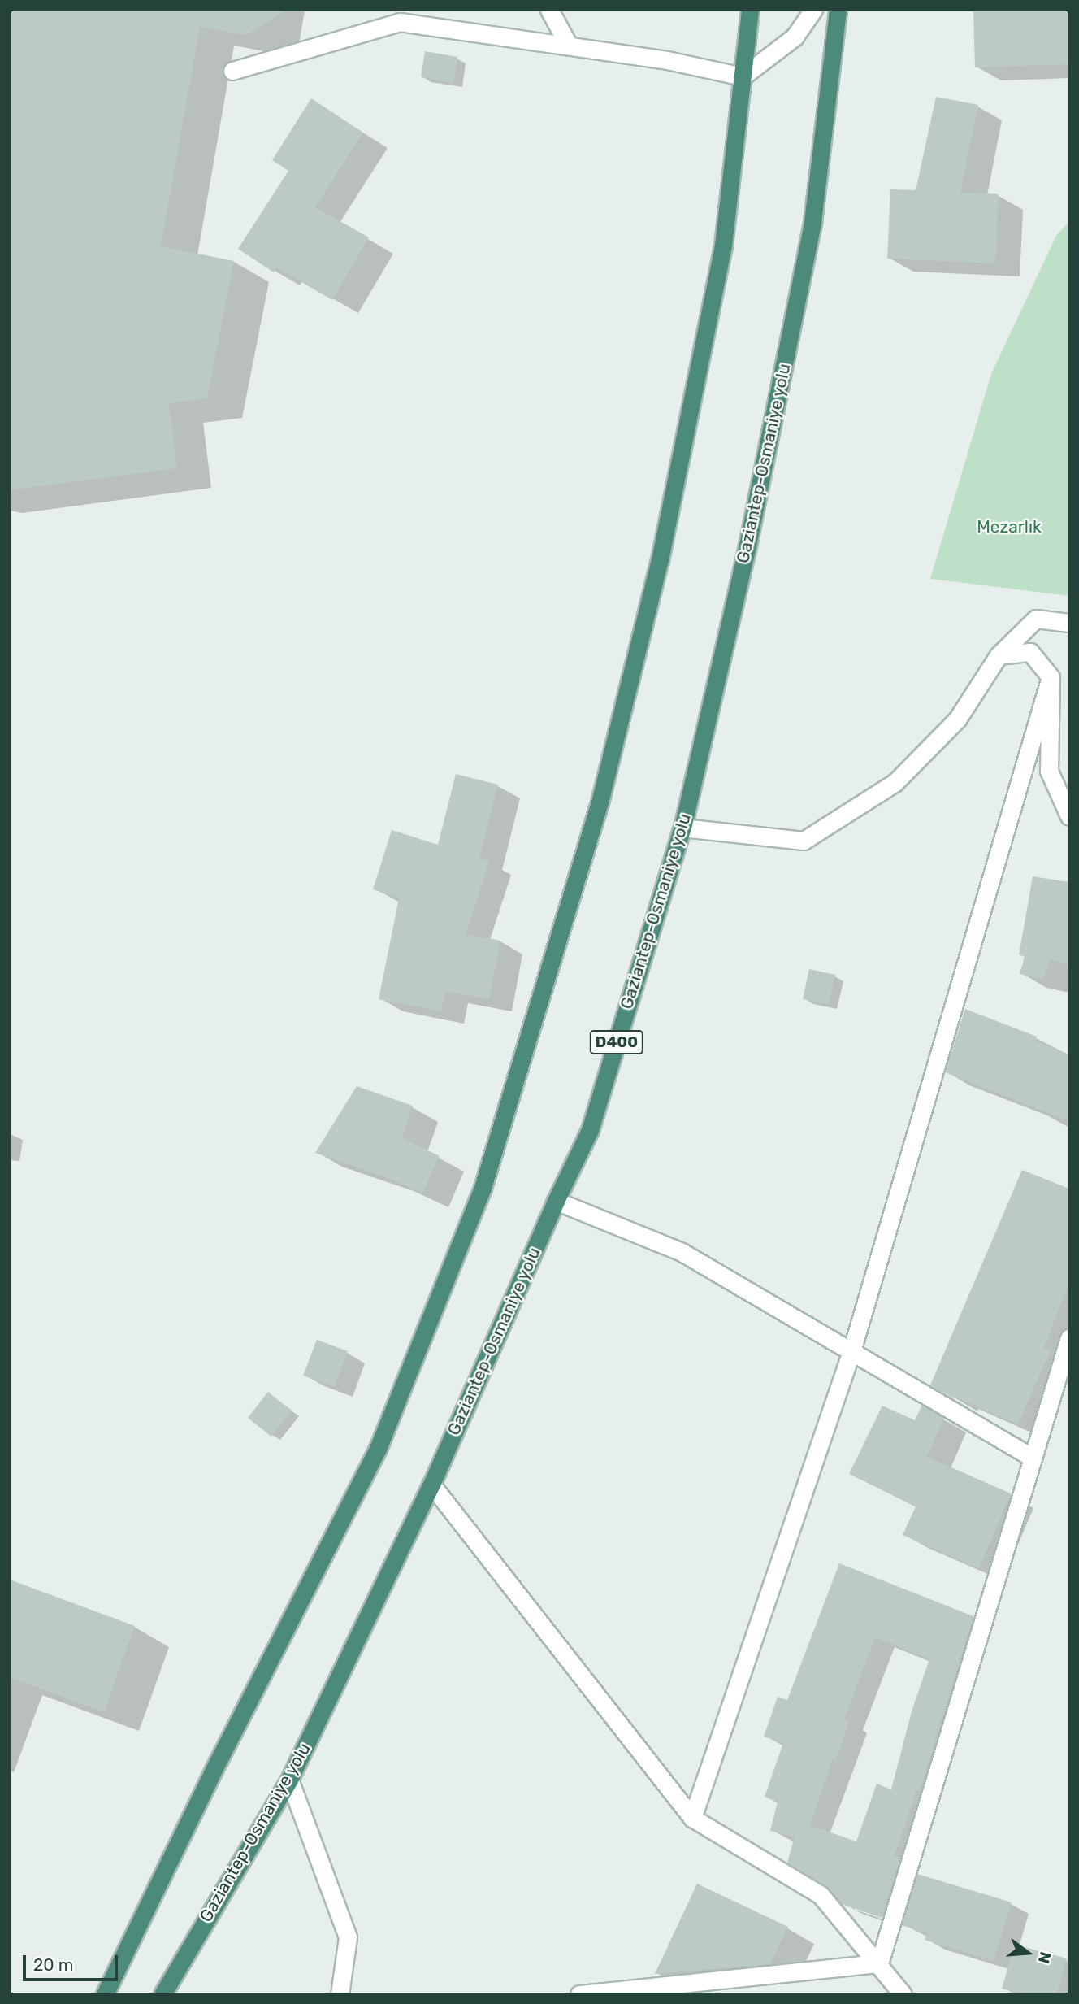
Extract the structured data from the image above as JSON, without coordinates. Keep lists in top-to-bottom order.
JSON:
{
  "streets": {
    "highway": ["Gaziantep-Osmaniye yolu", "D400"]
  },
  "parks": ["Mezarlık"],
  "scale_bar": "20 m",
  "north": "right"
}
